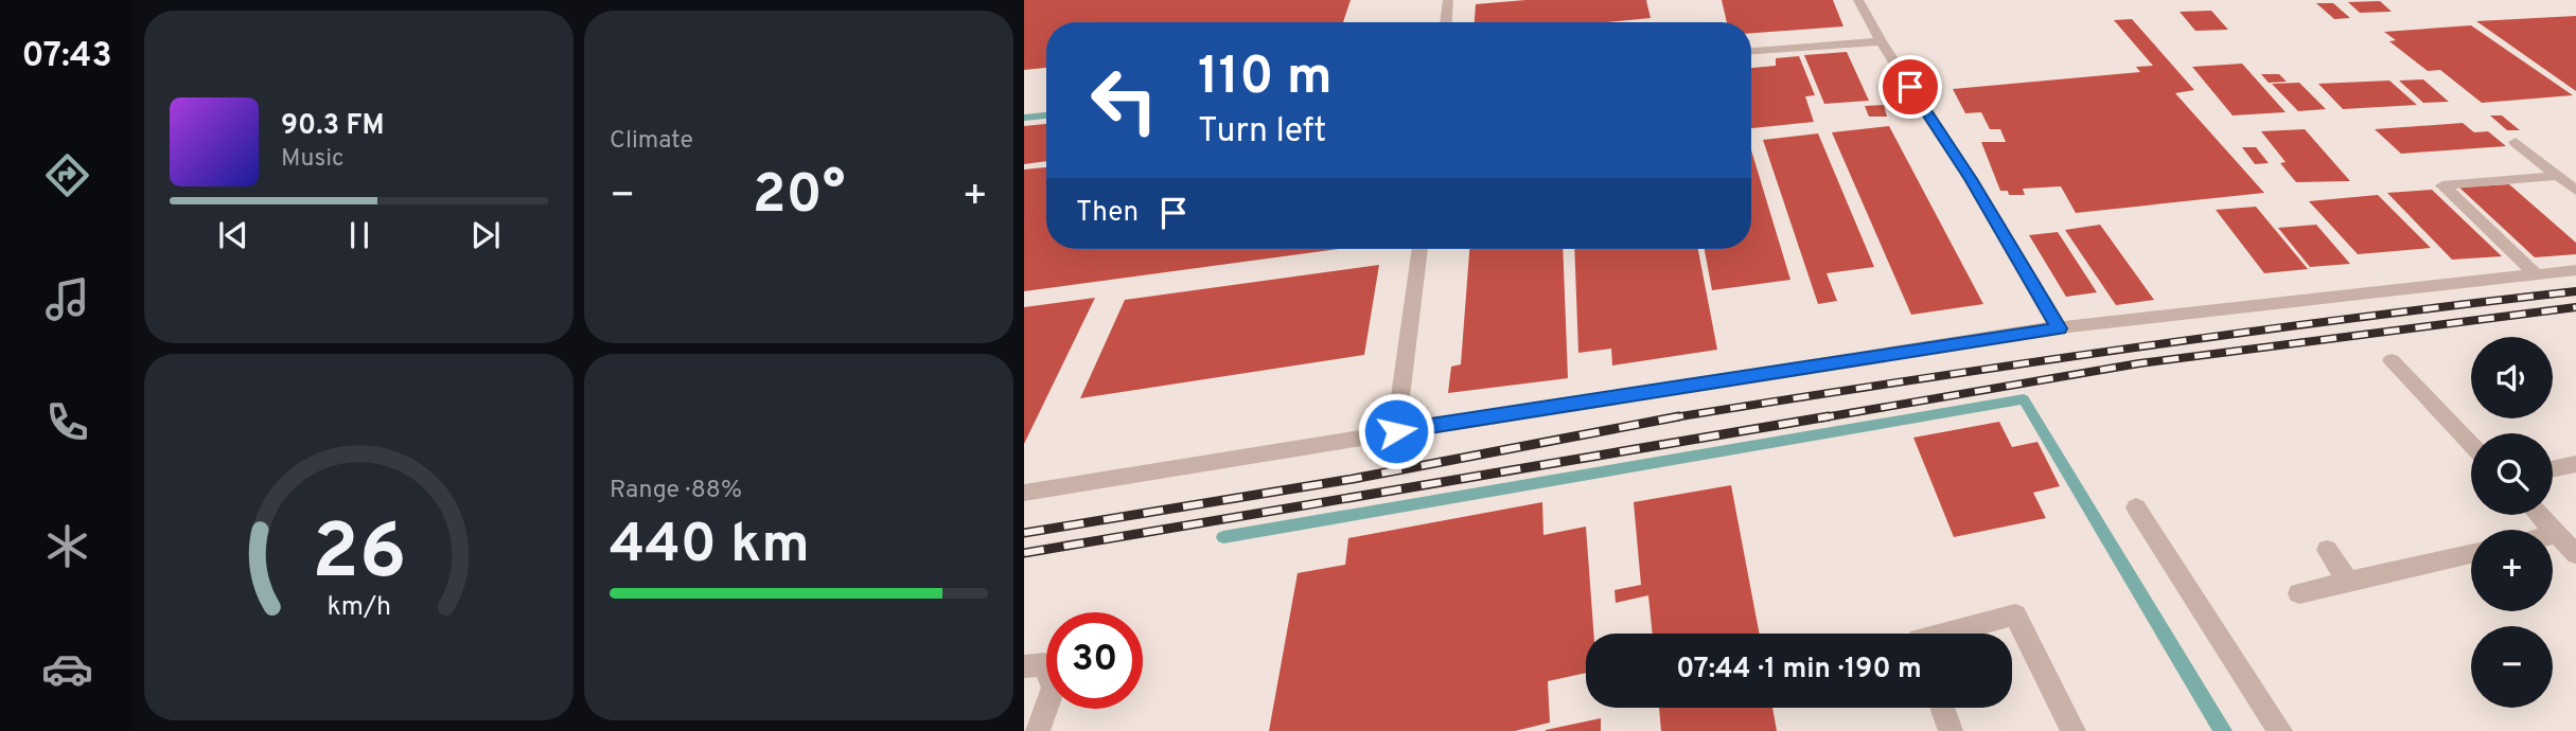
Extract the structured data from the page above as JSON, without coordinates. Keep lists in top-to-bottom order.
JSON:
{
  "page": {
    "tabs": "07:43",
    "tile": [
      "Climate",
      ["Range · 88%", "440 km"]
    ],
    "turn": ["110 m", "Turn left"],
    "song": ["90.3 FM", "Music"],
    "heat": ["−", "20°", "+"],
    "then": "Then",
    "map_buttons": ["+", "−"],
    "limit": "30",
    "trip": "07:44 · 1 min · 190 m",
    "gauge": ["26", "km/h"]
  }
}
